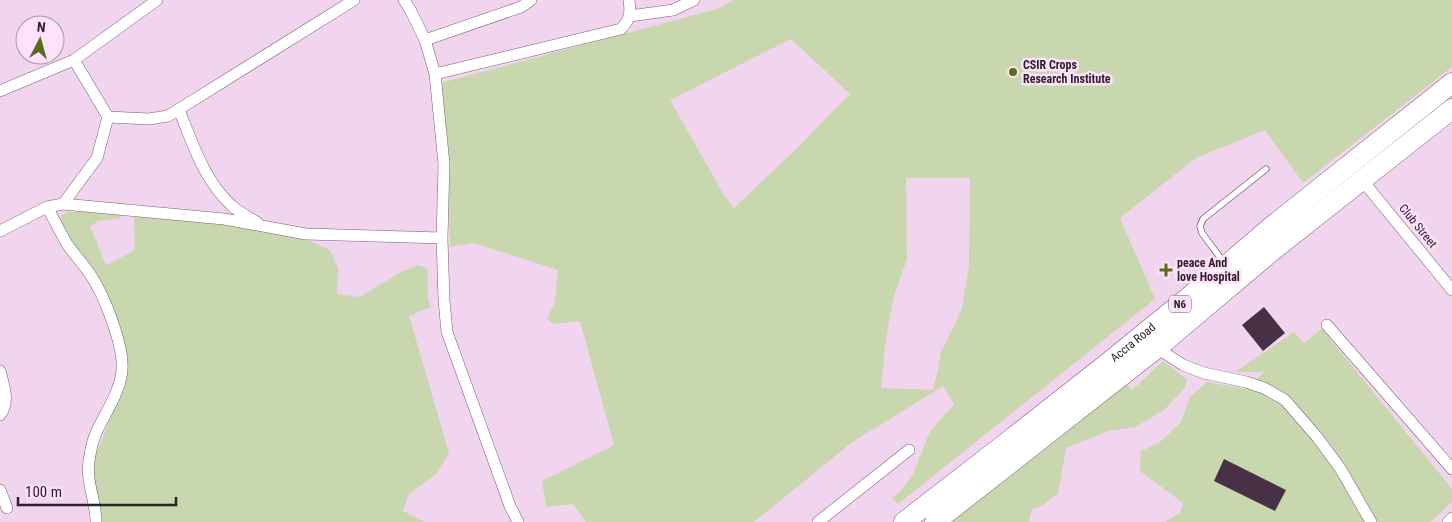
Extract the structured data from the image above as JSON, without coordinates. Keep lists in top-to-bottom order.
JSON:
{
  "streets": {
    "highway": ["N6", "Accra Road"],
    "street": ["Club Street"]
  },
  "crossings": [
    ["Club Street", "Accra Road"]
  ],
  "places": {
    "other": ["CSIR Crops Research Institute"],
    "health": ["peace And love Hospital"]
  },
  "scale_bar": "100 m",
  "north": "top"
}
